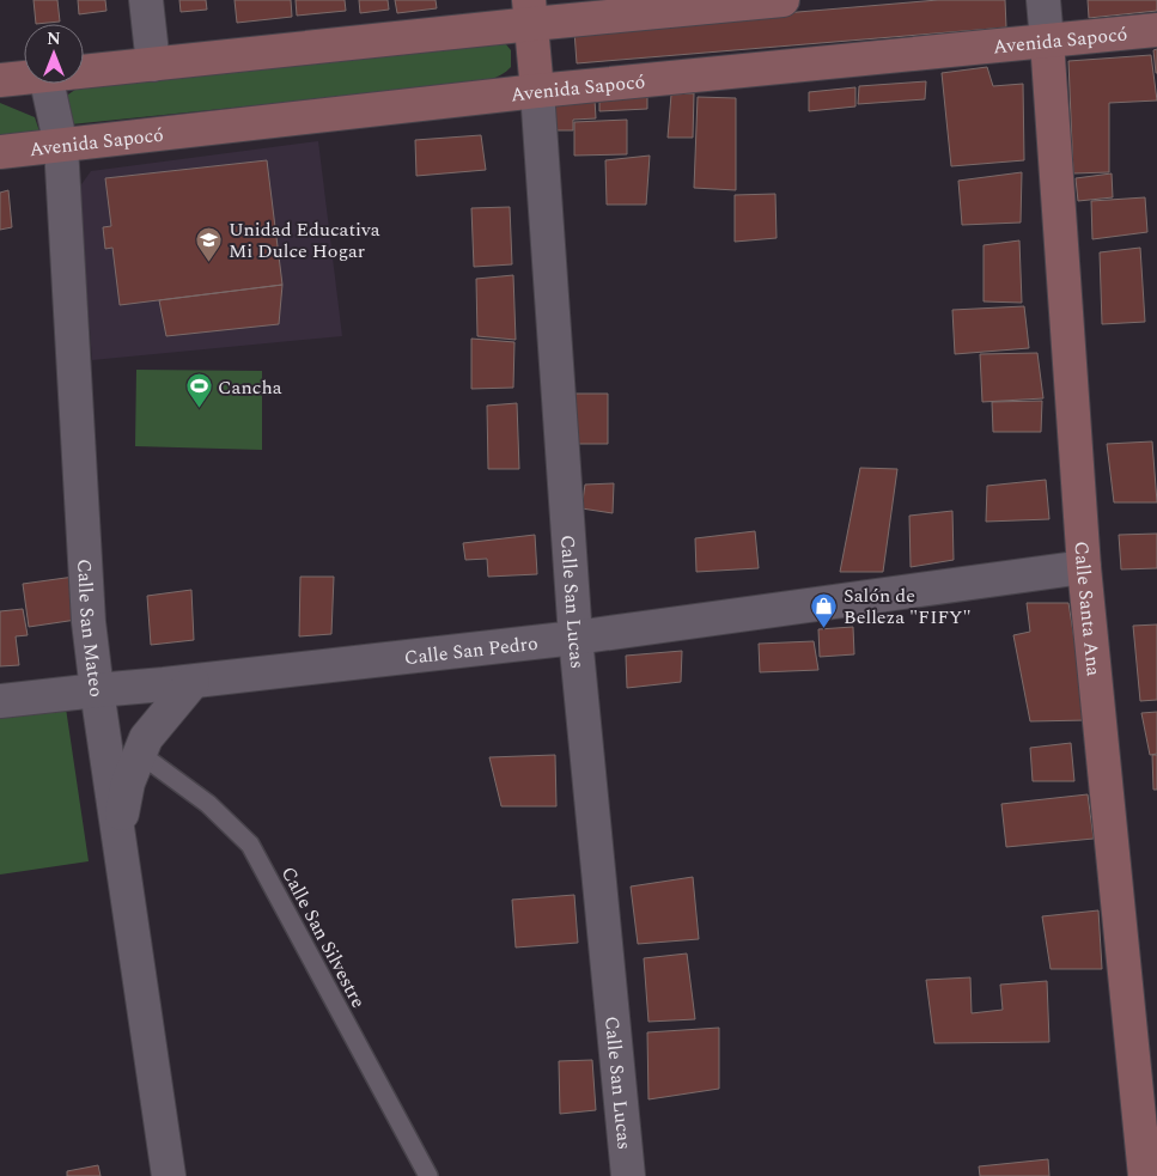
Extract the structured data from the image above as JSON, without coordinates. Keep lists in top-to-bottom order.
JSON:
{
  "streets": {
    "main road": ["Avenida Sapocó", "Calle San Lucas", "Calle Santa Ana"],
    "street": ["Calle San Mateo", "Calle San Pedro"],
    "lane": ["Calle San Silvestre"]
  },
  "crossings": [
    ["Avenida Sapocó", "Calle San Lucas"],
    ["Avenida Sapocó", "Calle Santa Ana"],
    ["Avenida Sapocó", "Calle San Mateo"],
    ["Calle San Lucas", "Calle San Pedro"],
    ["Calle Santa Ana", "Calle San Pedro"],
    ["Calle San Mateo", "Calle San Pedro"]
  ],
  "places": {
    "school or university": ["Unidad Educativa Mi Dulce Hogar"],
    "sports": ["Cancha"],
    "shop": ["Salón de Belleza \"FIFY\""]
  },
  "north": "top"
}
